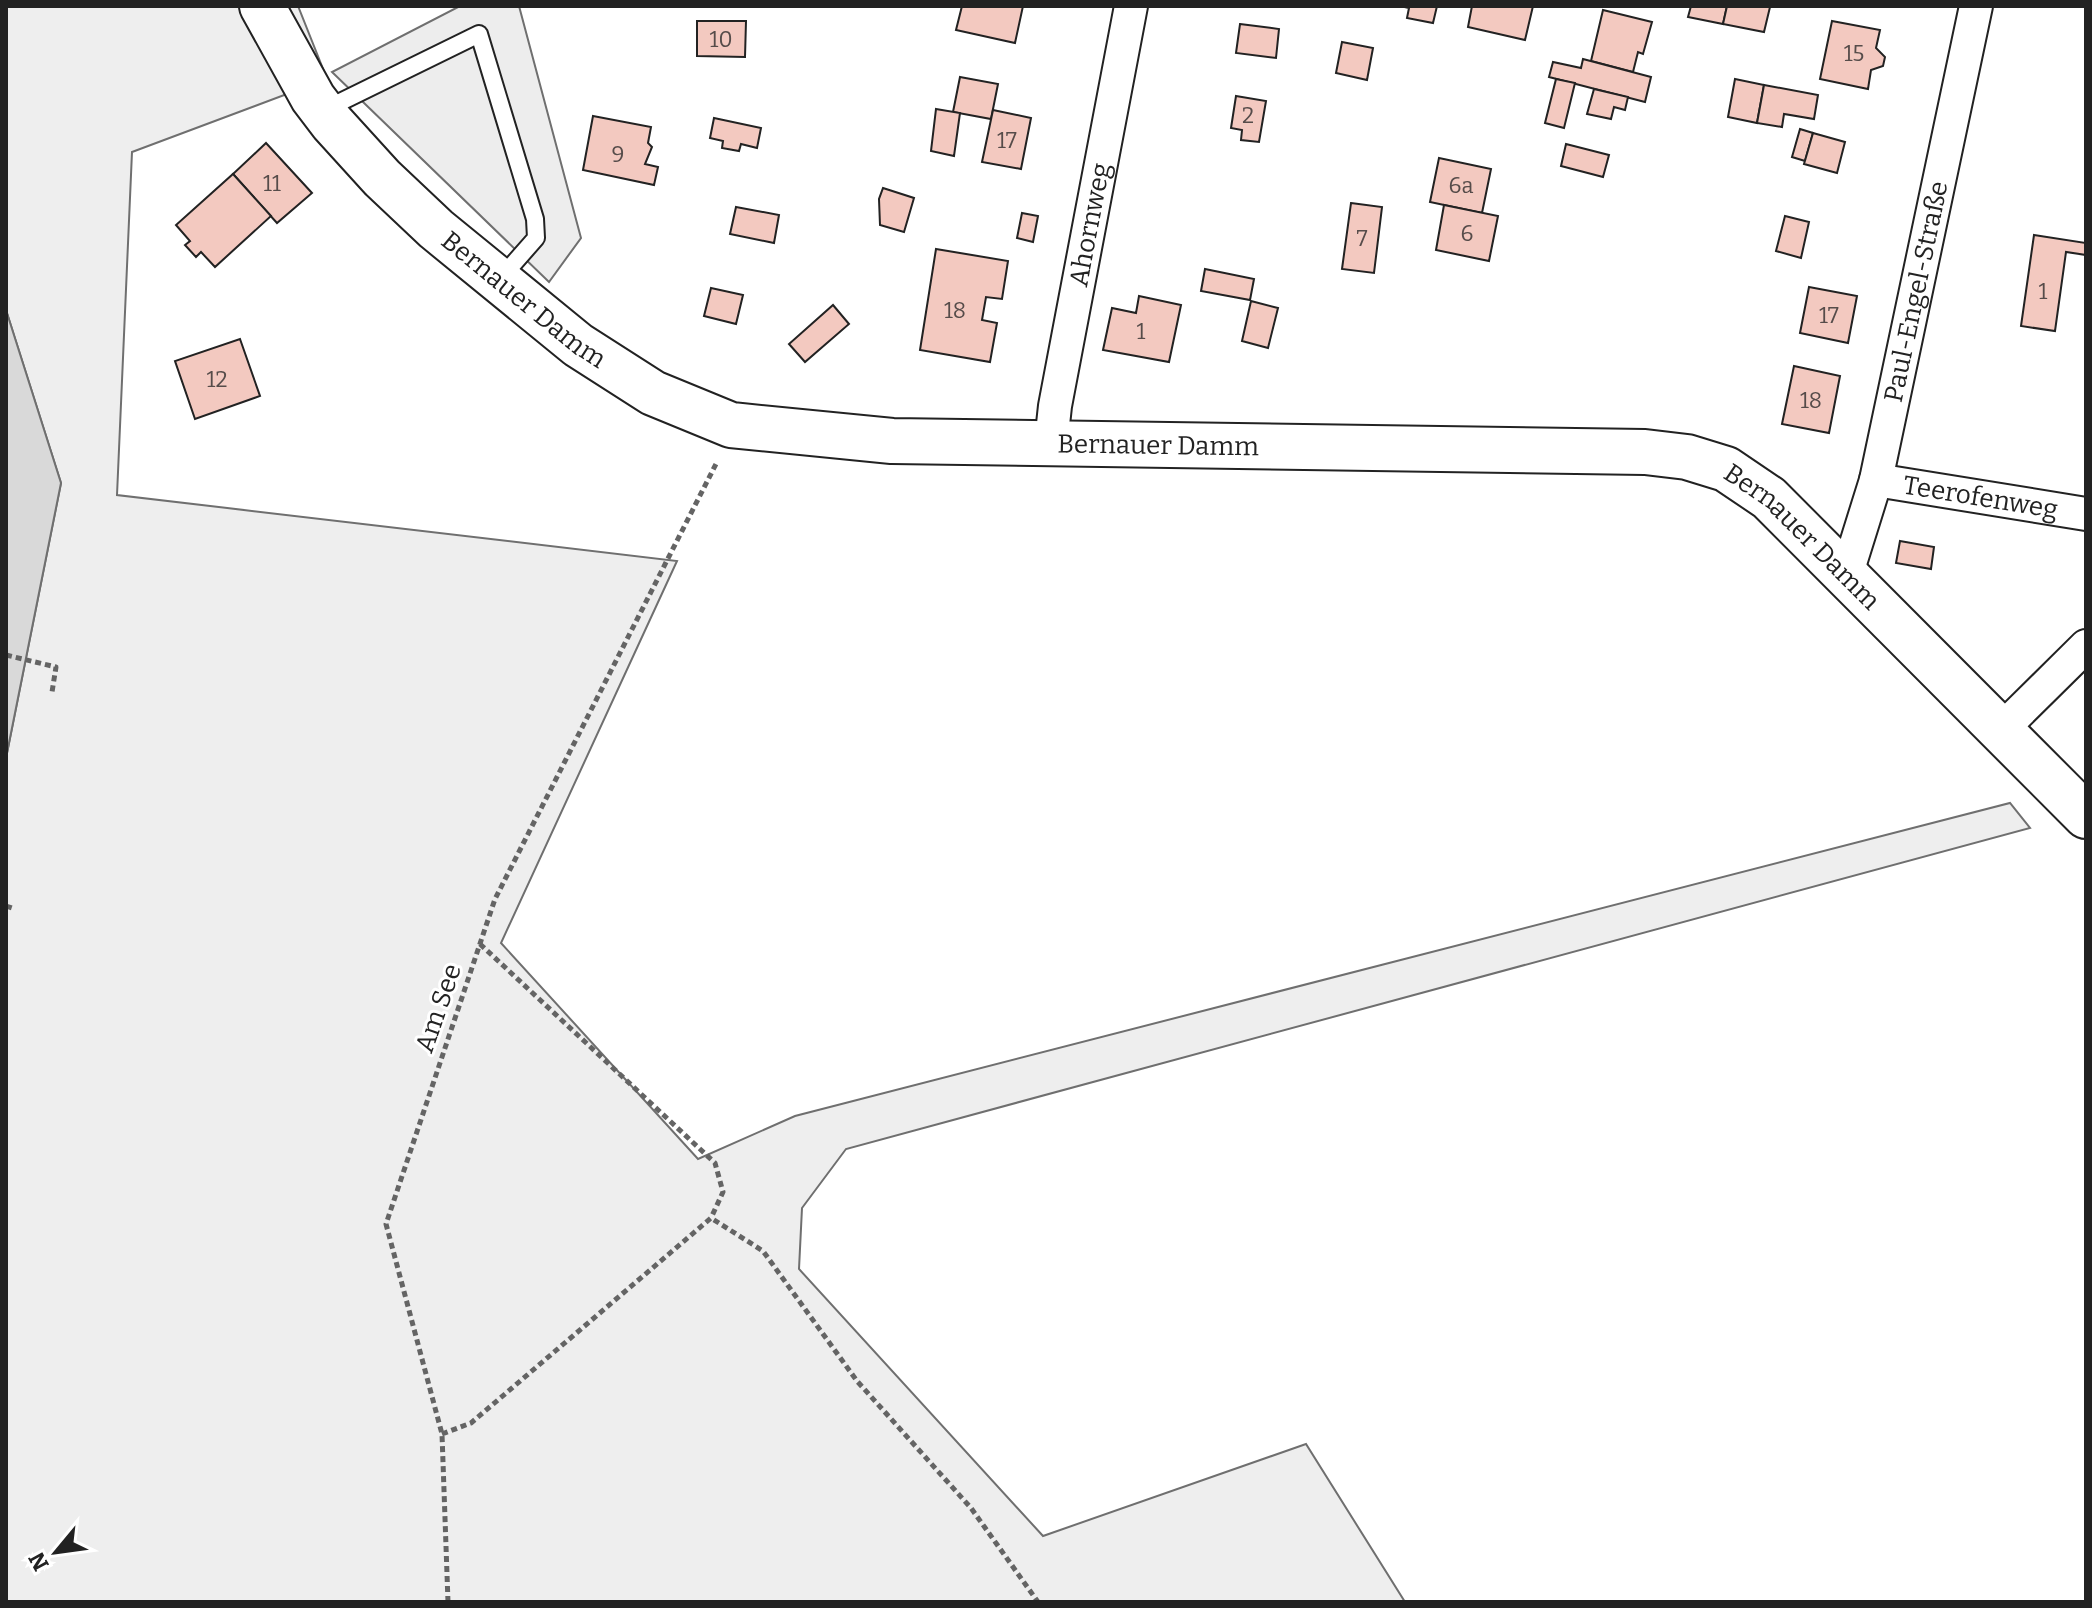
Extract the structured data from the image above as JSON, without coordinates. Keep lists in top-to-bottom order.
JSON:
{
  "streets": {
    "main road": ["Bernauer Damm"],
    "street": ["Ahornweg", "Paul-Engel-Straße", "Teerofenweg"],
    "path": ["Am See"]
  },
  "crossings": [
    ["Ahornweg", "Bernauer Damm"],
    ["Paul-Engel-Straße", "Bernauer Damm"],
    ["Paul-Engel-Straße", "Teerofenweg"]
  ],
  "house_numbers": [
    "10",
    "15",
    "2",
    "17",
    "9",
    "11",
    "6a",
    "6",
    "7",
    "1",
    "18",
    "17",
    "1",
    "12",
    "18"
  ],
  "north": "bottom left"
}
